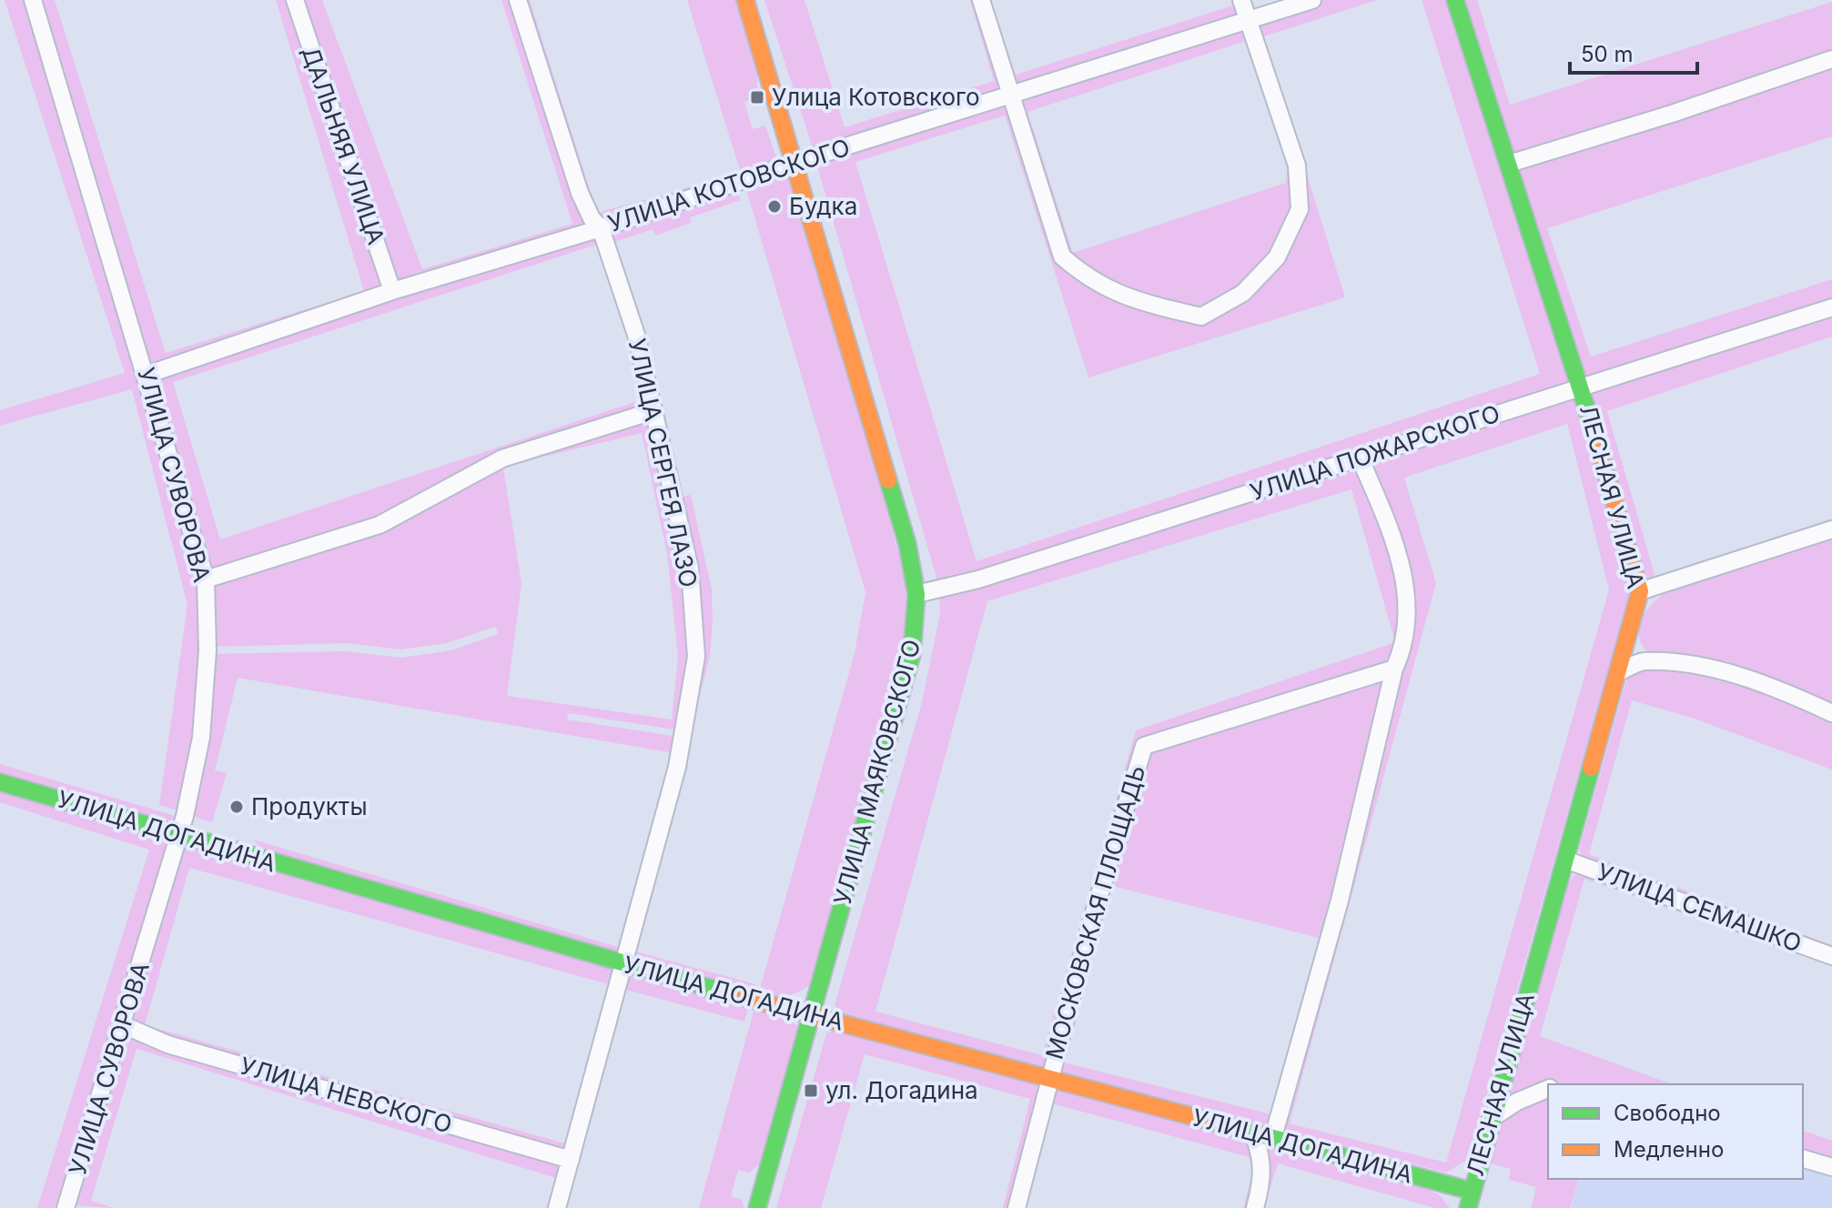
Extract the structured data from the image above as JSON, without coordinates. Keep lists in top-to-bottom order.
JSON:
{
  "streets": {
    "street": [
      "ДАЛЬНЯЯ УЛИЦА",
      "УЛИЦА КОТОВСКОГО",
      "УЛИЦА ПОЖАРСКОГО",
      "УЛИЦА СЕРГЕЯ ЛАЗО",
      "УЛИЦА СУВОРОВА",
      "ЛЕСНАЯ УЛИЦА",
      "УЛИЦА МАЯКОВСКОГО",
      "УЛИЦА ДОГАДИНА",
      "УЛИЦА СЕМАШКО",
      "МОСКОВСКАЯ ПЛОЩАДЬ",
      "УЛИЦА НЕВСКОГО"
    ]
  },
  "crossings": [
    ["ДАЛЬНЯЯ УЛИЦА", "УЛИЦА КОТОВСКОГО"],
    ["УЛИЦА КОТОВСКОГО", "УЛИЦА СЕРГЕЯ ЛАЗО"],
    ["УЛИЦА КОТОВСКОГО", "УЛИЦА СУВОРОВА"],
    ["УЛИЦА КОТОВСКОГО", "УЛИЦА МАЯКОВСКОГО"],
    ["УЛИЦА ПОЖАРСКОГО", "ЛЕСНАЯ УЛИЦА"],
    ["УЛИЦА ПОЖАРСКОГО", "УЛИЦА МАЯКОВСКОГО"],
    ["УЛИЦА СЕРГЕЯ ЛАЗО", "УЛИЦА ДОГАДИНА"],
    ["УЛИЦА СЕРГЕЯ ЛАЗО", "УЛИЦА НЕВСКОГО"],
    ["УЛИЦА СУВОРОВА", "УЛИЦА ДОГАДИНА"],
    ["УЛИЦА СУВОРОВА", "УЛИЦА НЕВСКОГО"],
    ["ЛЕСНАЯ УЛИЦА", "УЛИЦА ДОГАДИНА"],
    ["ЛЕСНАЯ УЛИЦА", "УЛИЦА СЕМАШКО"],
    ["УЛИЦА МАЯКОВСКОГО", "УЛИЦА ДОГАДИНА"],
    ["УЛИЦА ДОГАДИНА", "МОСКОВСКАЯ ПЛОЩАДЬ"]
  ],
  "places": {
    "transit": ["Улица Котовского", "ул. Догадина"],
    "other": ["Будка", "Продукты"]
  },
  "legend": ["Свободно", "Медленно"],
  "scale_bar": "50 m"
}
